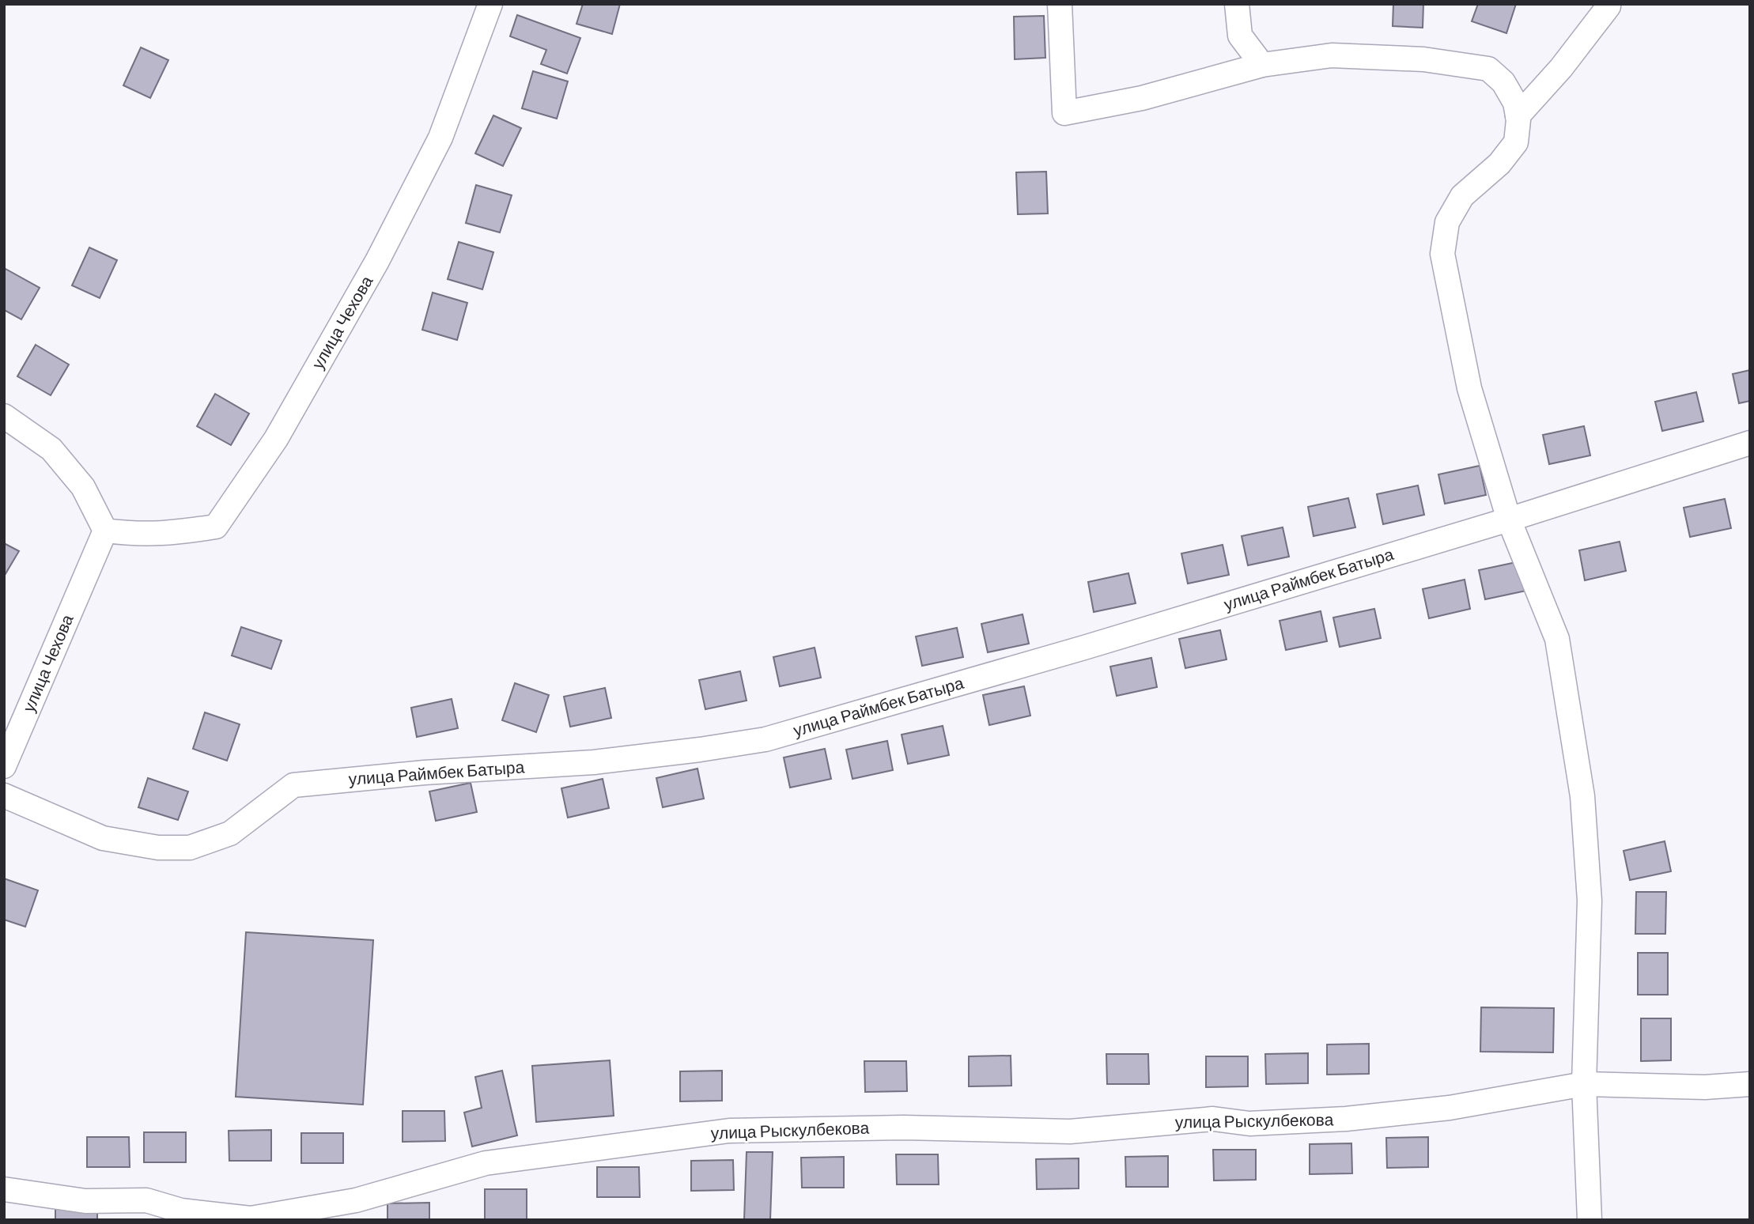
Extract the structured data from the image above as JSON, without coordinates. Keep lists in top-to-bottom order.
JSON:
{
  "streets": {
    "street": ["улица Чехова", "улица Раймбек Батыра", "улица Рыскулбекова"]
  }
}
